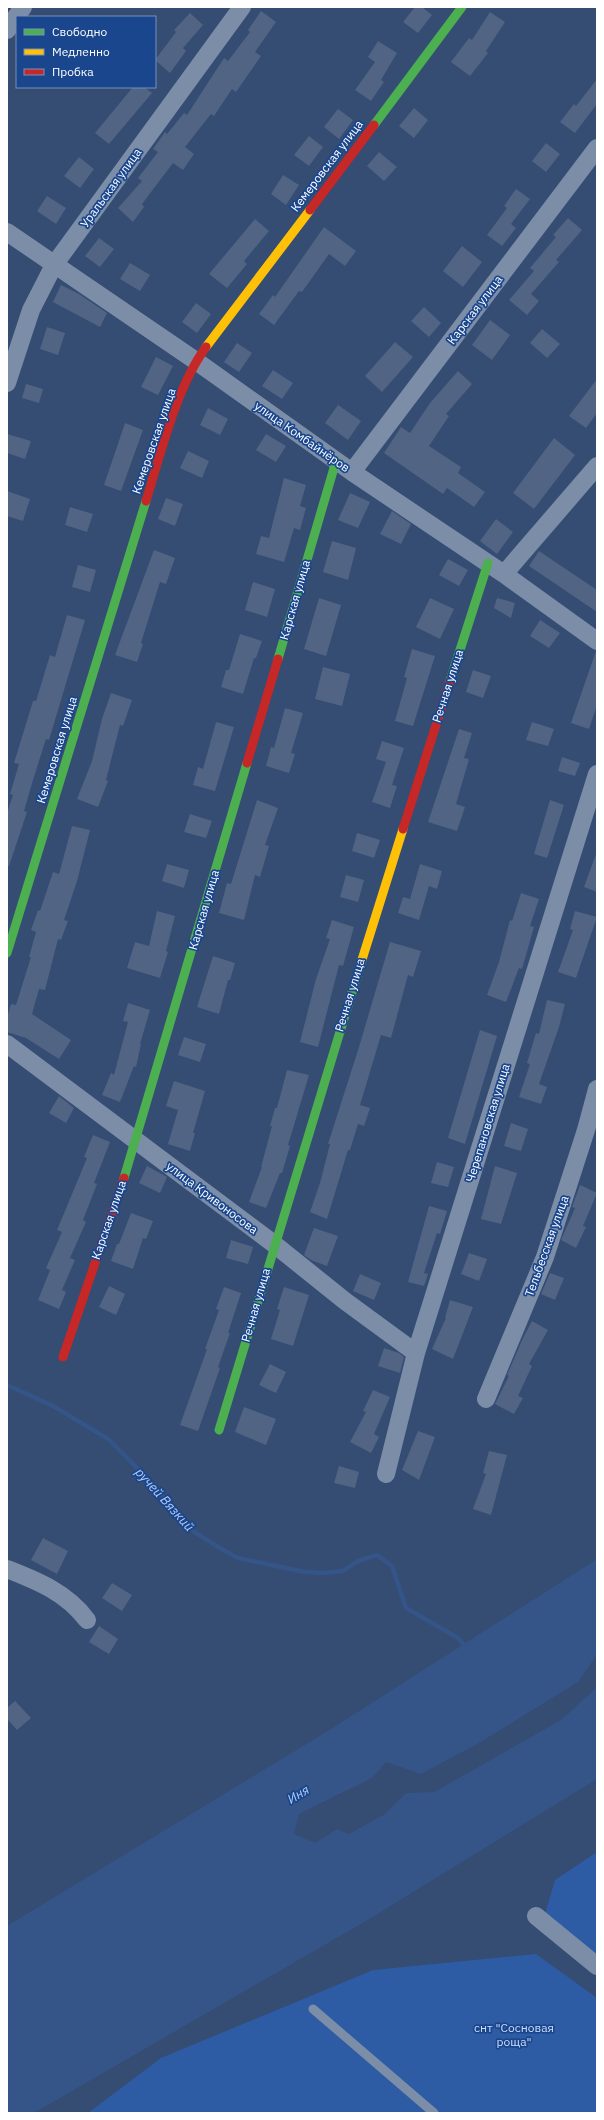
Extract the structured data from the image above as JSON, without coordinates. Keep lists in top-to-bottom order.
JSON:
{
  "streets": {
    "street": [
      "Кемеровская улица",
      "Уральская улица",
      "Карская улица",
      "улица Комбайнёров",
      "Речная улица",
      "Черепановская улица",
      "улица Кривоносова",
      "Тельбесская улица"
    ]
  },
  "crossings": [
    ["Кемеровская улица", "улица Комбайнёров"],
    ["Уральская улица", "улица Комбайнёров"],
    ["Карская улица", "улица Комбайнёров"],
    ["Карская улица", "улица Кривоносова"],
    ["улица Комбайнёров", "Речная улица"],
    ["Речная улица", "улица Кривоносова"],
    ["Черепановская улица", "улица Кривоносова"]
  ],
  "water": ["ручей Вязкий", "Иня"],
  "parks": ["снт \"Сосновая роща\""],
  "legend": ["Свободно", "Медленно", "Пробка"]
}
